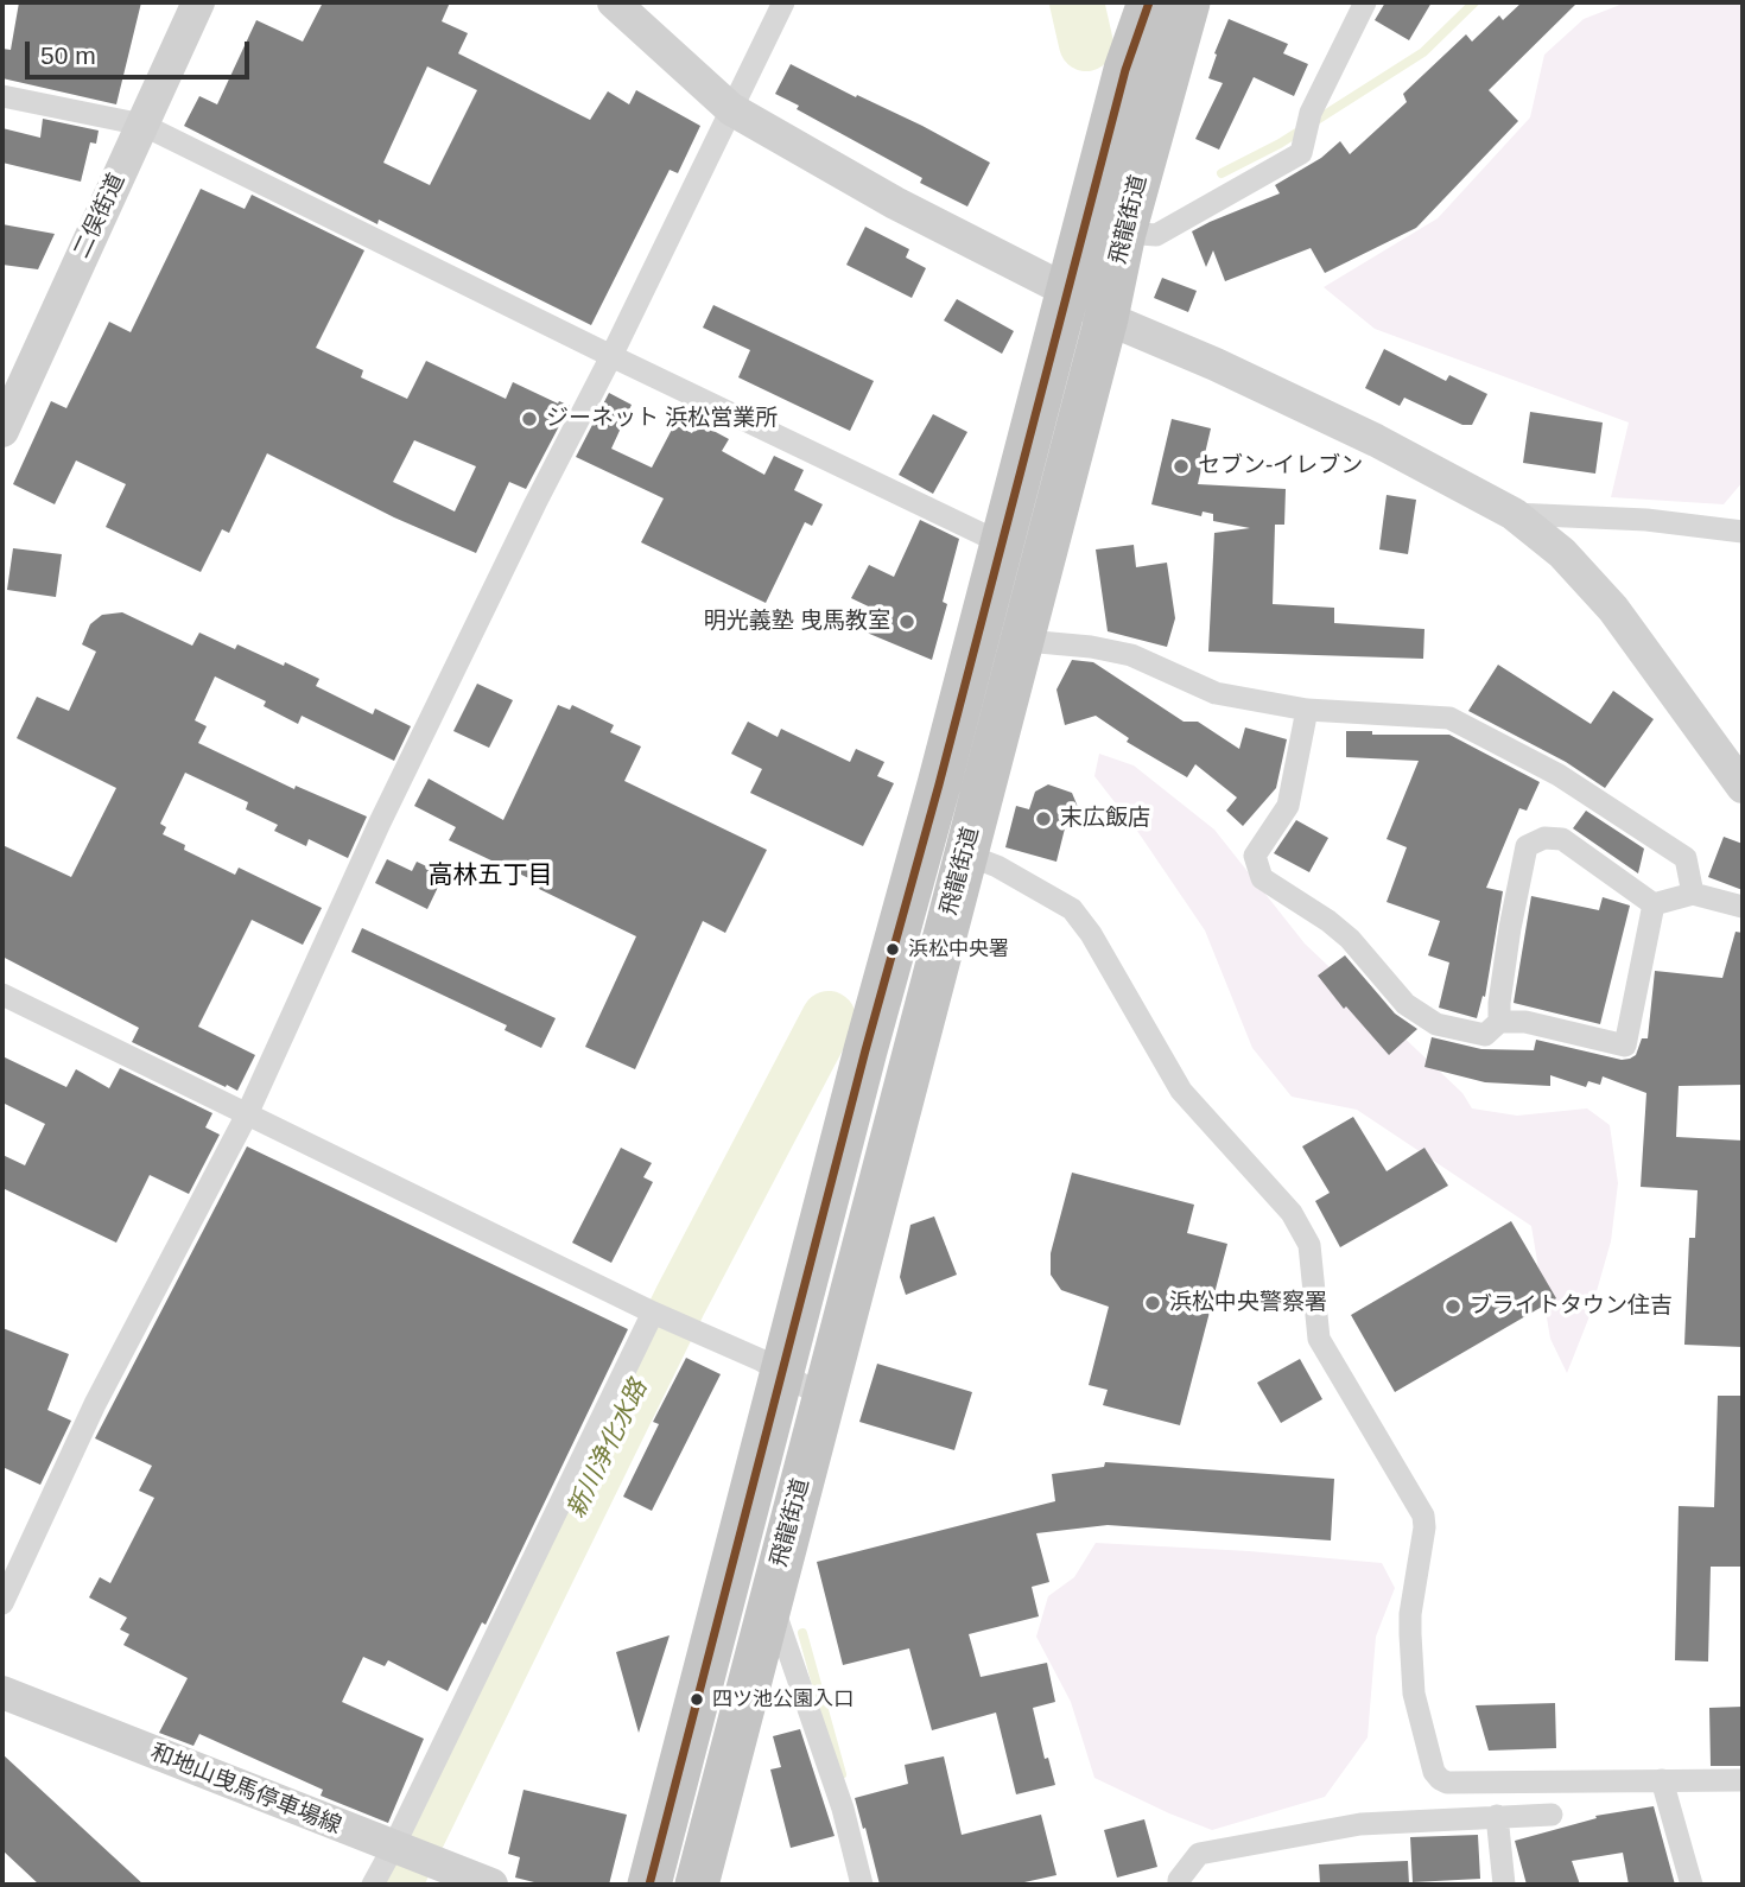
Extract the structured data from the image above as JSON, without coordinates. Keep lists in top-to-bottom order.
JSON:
{
  "streets": {
    "highway": ["飛龍街道"],
    "street": ["二俣街道", "和地山曳馬停車場線"]
  },
  "districts": ["高林五丁目"],
  "water": ["新川浄化水路"],
  "places": [
    "ジーネット 浜松営業所",
    "セブン-イレブン",
    "明光義塾 曳馬教室",
    "末広飯店",
    "浜松中央署",
    "浜松中央警察署",
    "ブライトタウン住吉",
    "四ツ池公園入口"
  ],
  "scale_bar": "50 m"
}
